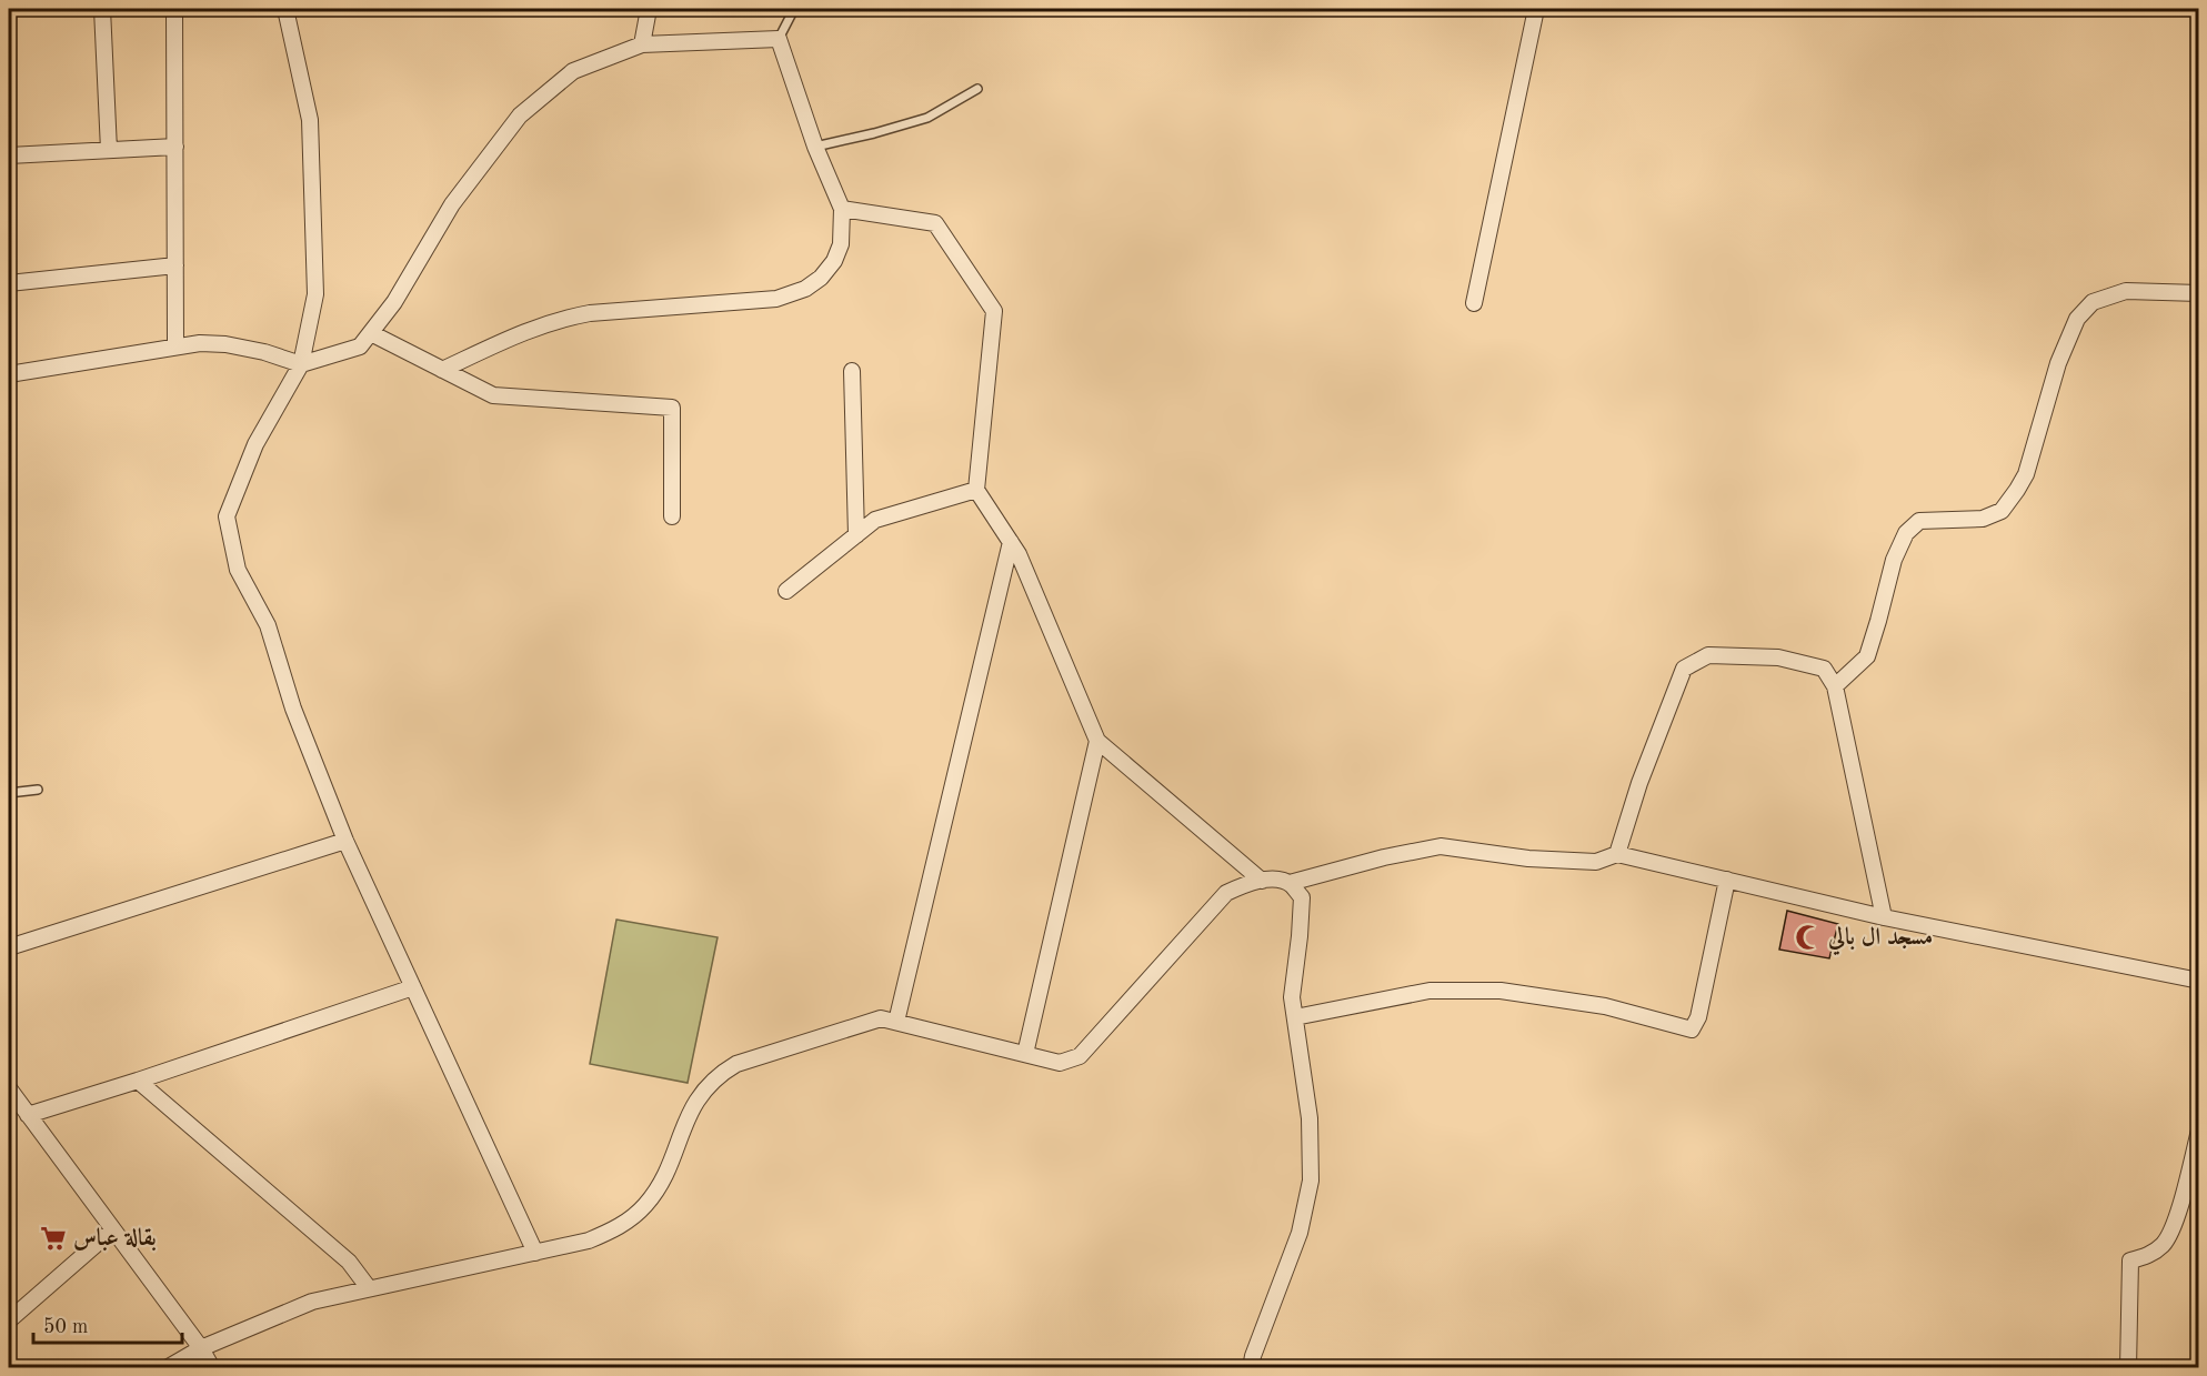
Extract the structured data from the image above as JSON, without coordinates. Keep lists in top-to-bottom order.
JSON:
{
  "places": {
    "mosque": ["مسجد ال بالي"],
    "supermarket": ["بقالة عباس"]
  },
  "scale_bar": "50 m"
}
